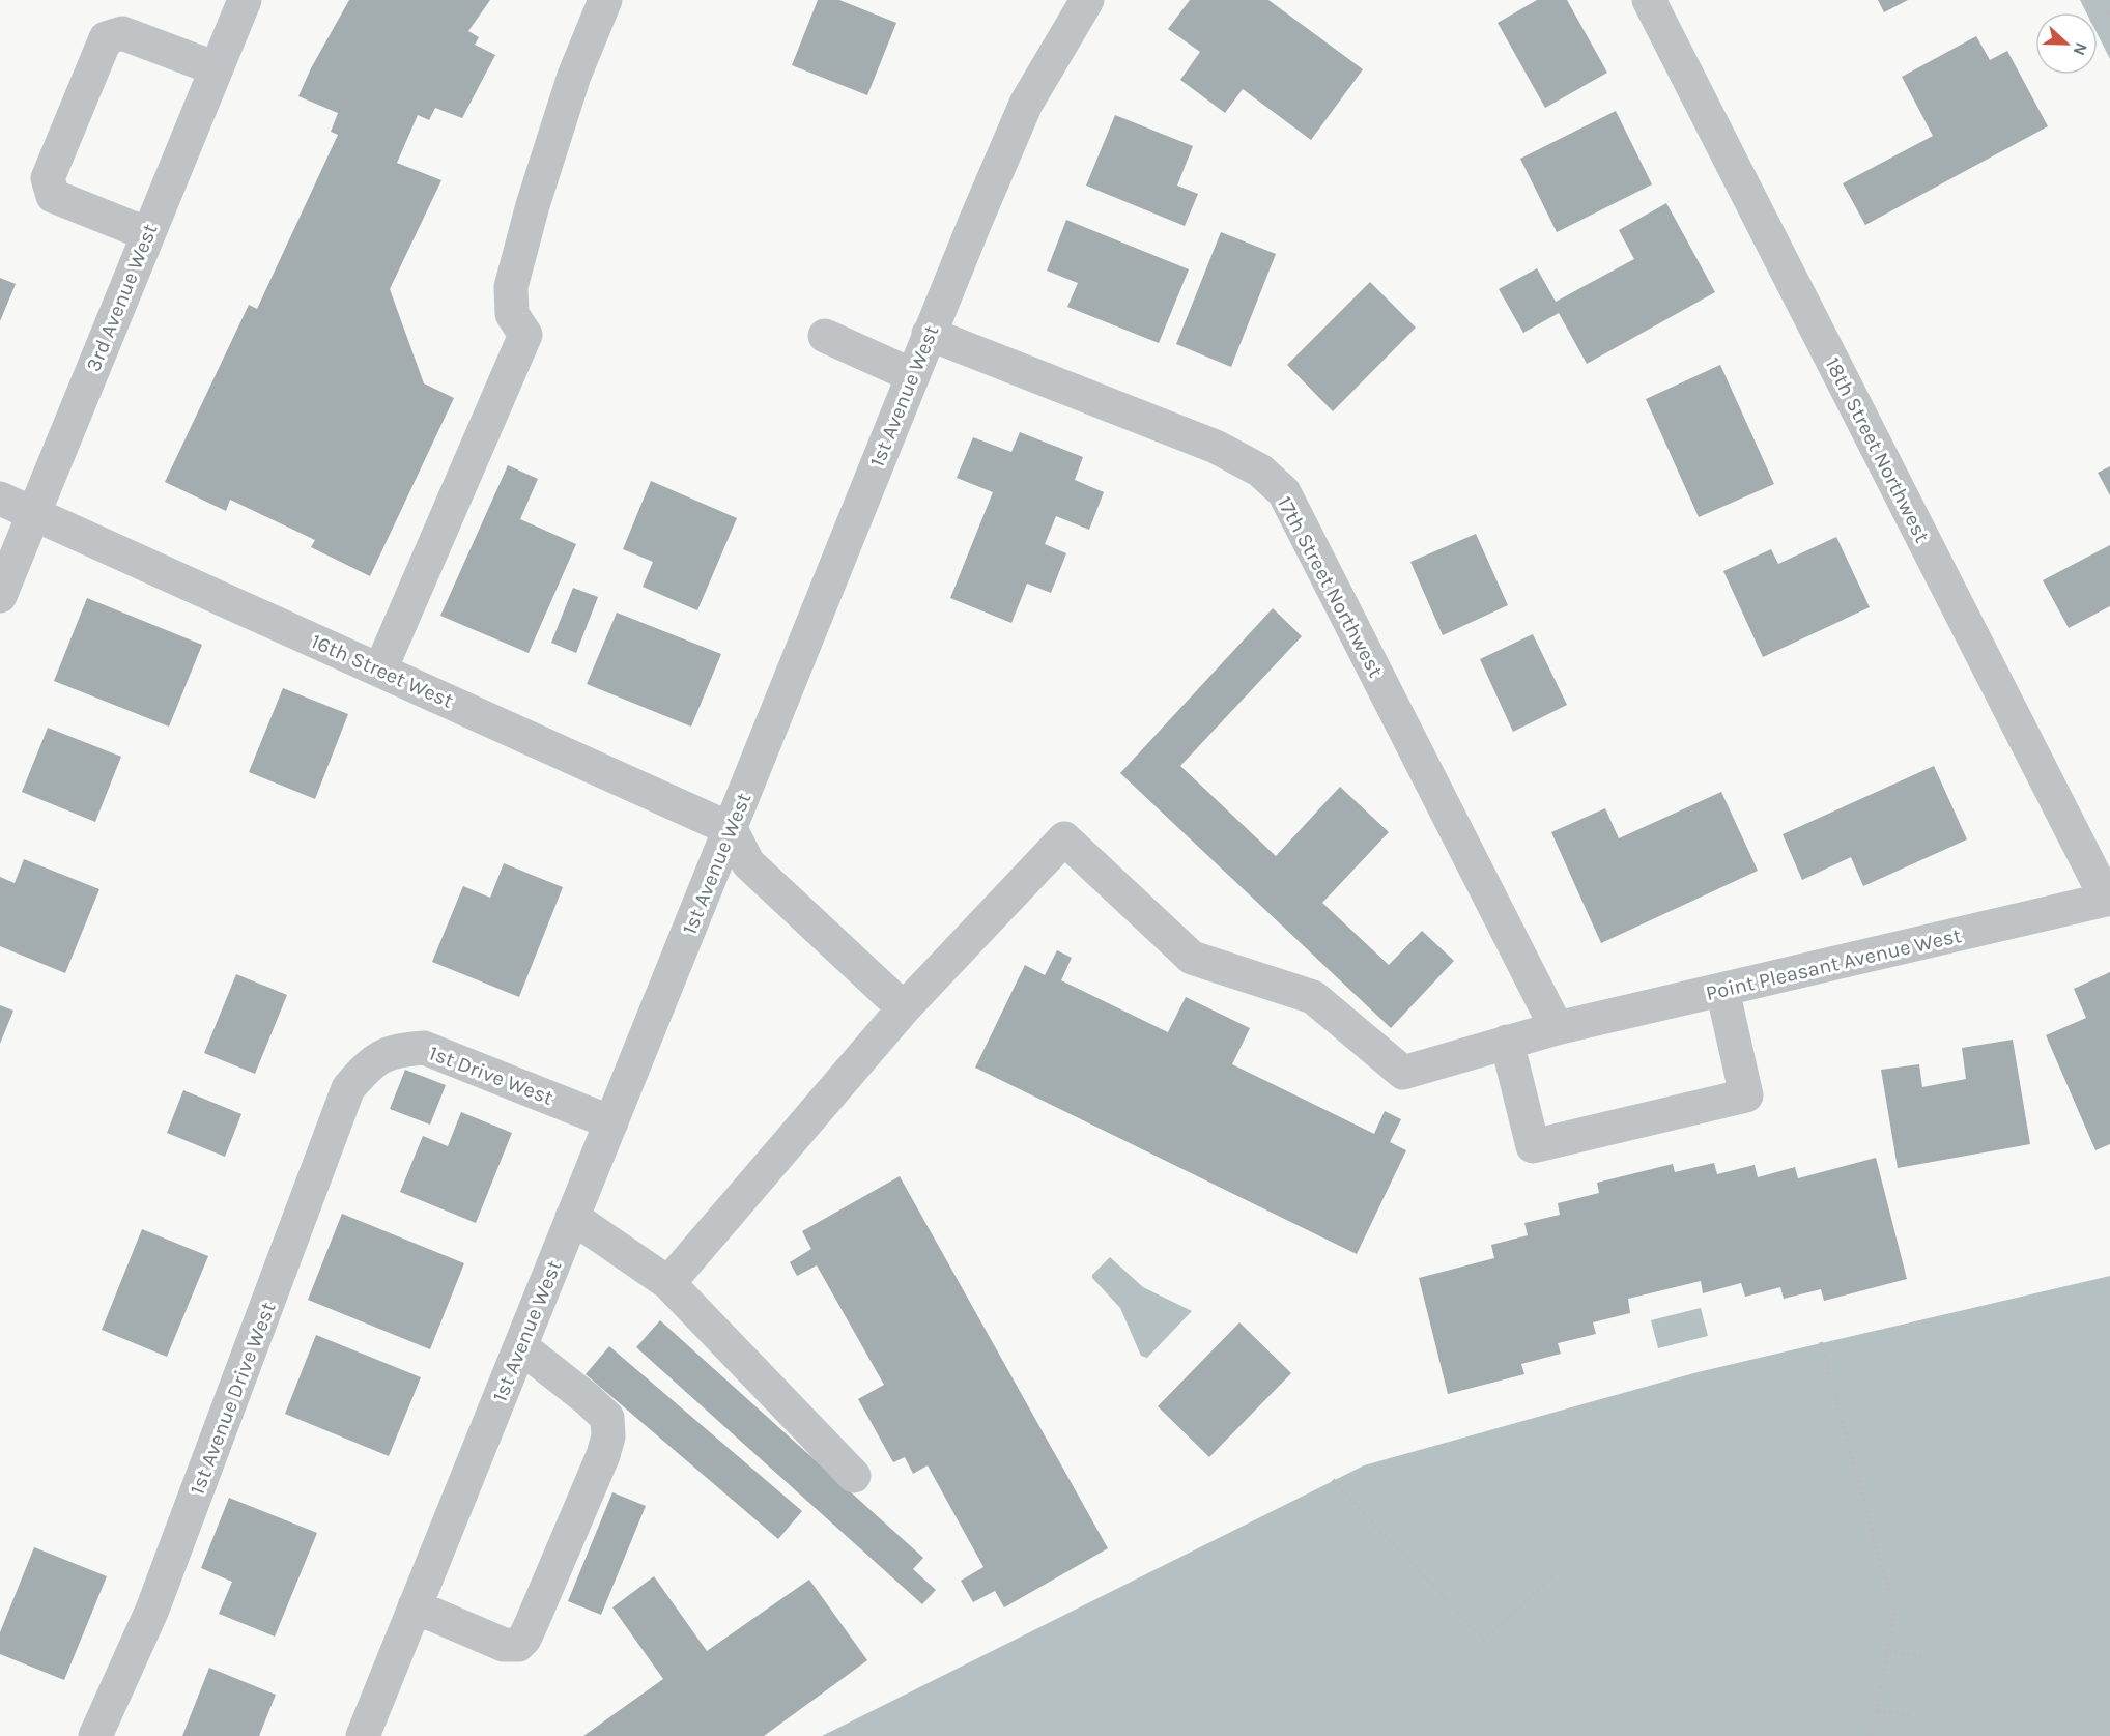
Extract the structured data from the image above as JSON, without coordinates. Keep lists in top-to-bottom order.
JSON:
{
  "streets": {
    "street": [
      "3rd Avenue West",
      "1st Avenue West",
      "18th Street Northwest",
      "17th Street Northwest",
      "16th Street West",
      "Point Pleasant Avenue West",
      "1st Drive West",
      "1st Avenue Drive West"
    ]
  },
  "crossings": [
    ["3rd Avenue West", "16th Street West"],
    ["1st Avenue West", "17th Street Northwest"],
    ["1st Avenue West", "16th Street West"],
    ["1st Avenue West", "1st Drive West"],
    ["18th Street Northwest", "Point Pleasant Avenue West"],
    ["17th Street Northwest", "Point Pleasant Avenue West"],
    ["1st Drive West", "1st Avenue Drive West"]
  ],
  "north": "right"
}
